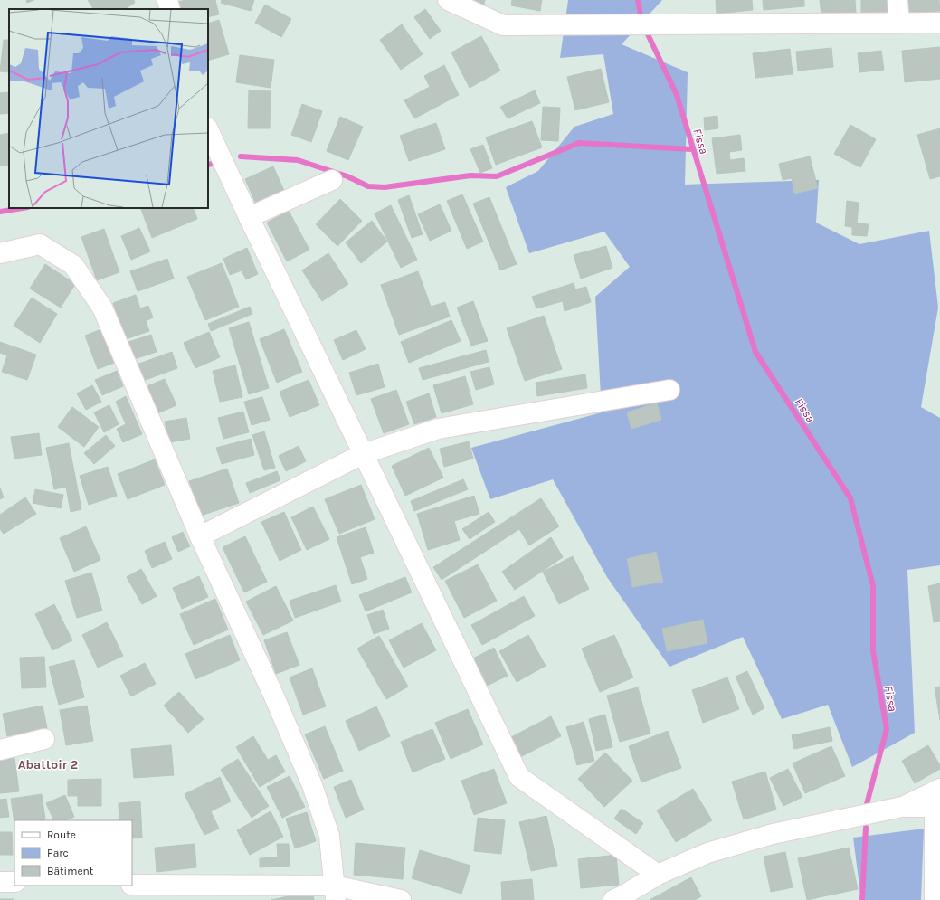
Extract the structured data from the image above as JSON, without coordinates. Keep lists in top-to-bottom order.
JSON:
{
  "districts": ["Abattoir 2"],
  "water": ["Fissa"],
  "legend": ["Route", "Parc", "Bâtiment"]
}
